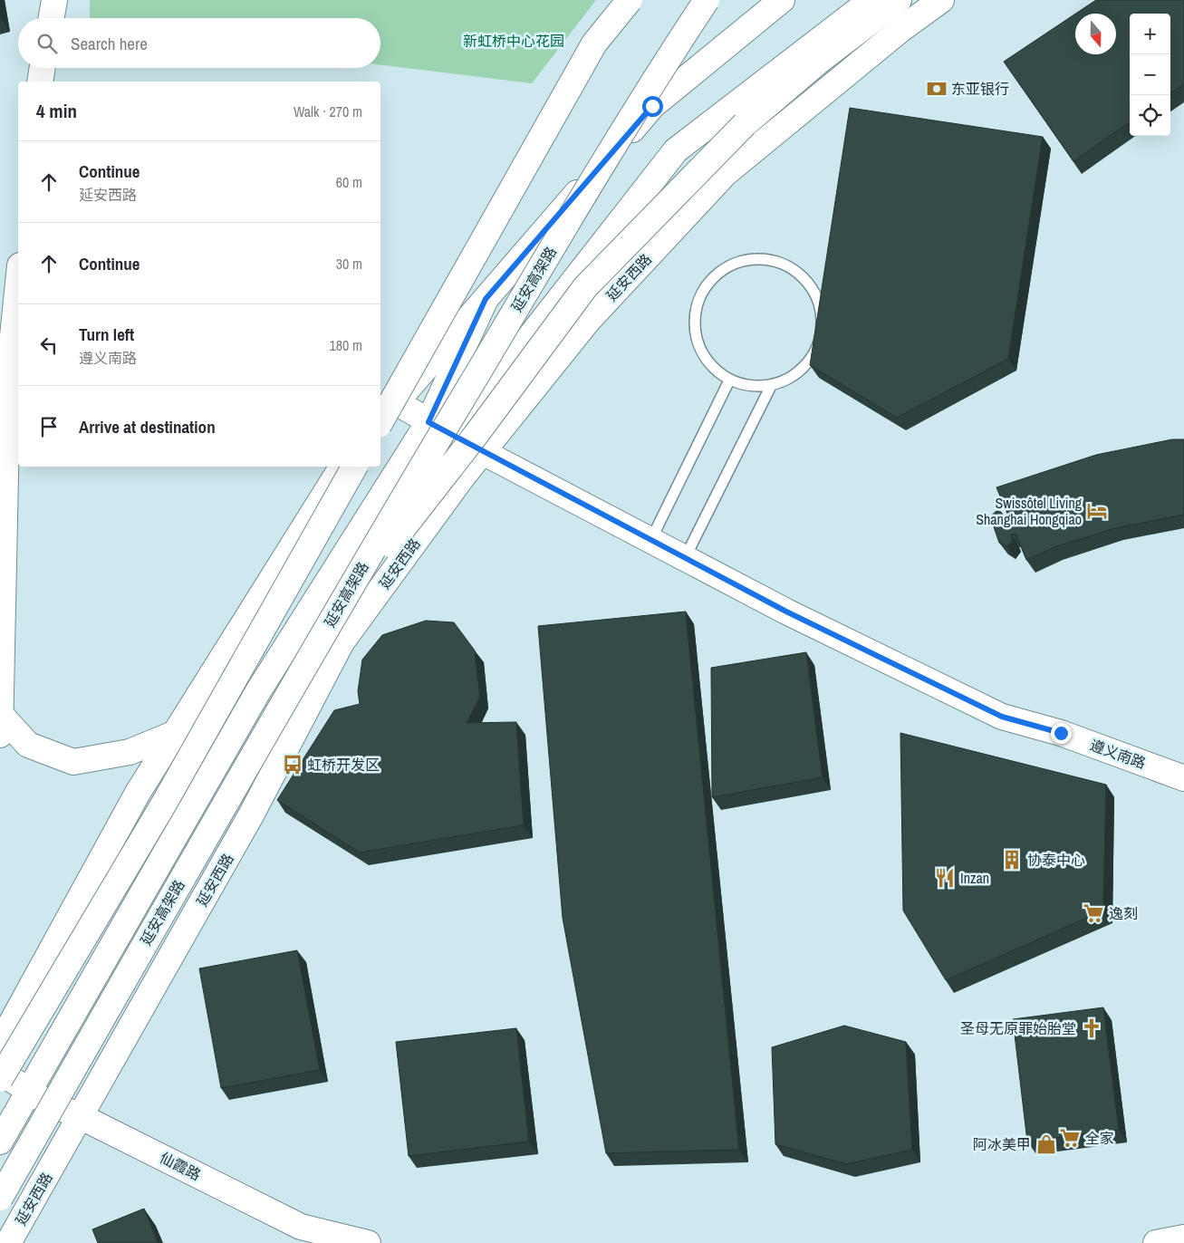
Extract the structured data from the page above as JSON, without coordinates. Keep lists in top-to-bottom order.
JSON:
{
  "streets": {
    "main road": [
      "延安西路",
      "延安高架路",
      "遵义南路",
      "仙霞路"
    ]
  },
  "crossings": [
    ["延安西路", "遵义南路"],
    ["延安西路", "仙霞路"]
  ],
  "parks": ["新虹桥中心花园"],
  "places": {
    "bank": ["东亚银行"],
    "hotel": ["Swissôtel Living Shanghai Hongqiao"],
    "bus stop": ["虹桥开发区"],
    "building": ["协泰中心"],
    "restaurant": ["Inzan"],
    "supermarket": ["逸刻", "全家"],
    "church": ["圣母无原罪始胎堂"],
    "shop": ["阿冰美甲"]
  },
  "north": "bottom",
  "page": {
    "map_buttons": ["+", "−"],
    "search": "Search here",
    "heading": ["4 min", "Walk · 270 m"],
    "list": [
      ["Continue", "延安西路", "60 m"],
      ["Continue", "30 m"],
      ["Turn left", "遵义南路", "180 m"],
      "Arrive at destination"
    ]
  }
}
